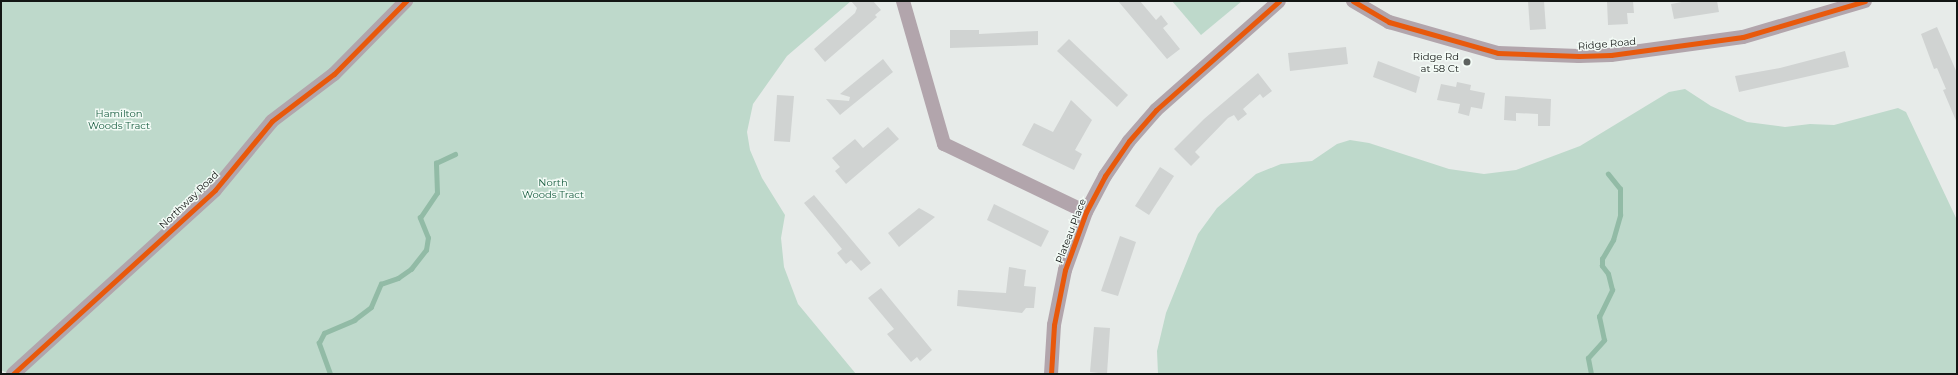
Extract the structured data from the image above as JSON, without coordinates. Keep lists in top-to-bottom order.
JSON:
{
  "streets": {
    "street": ["Ridge Road", "Northway Road", "Plateau Place"]
  },
  "parks": ["Hamilton Woods Tract", "North Woods Tract"],
  "places": ["Ridge Rd at 58 Ct"]
}
